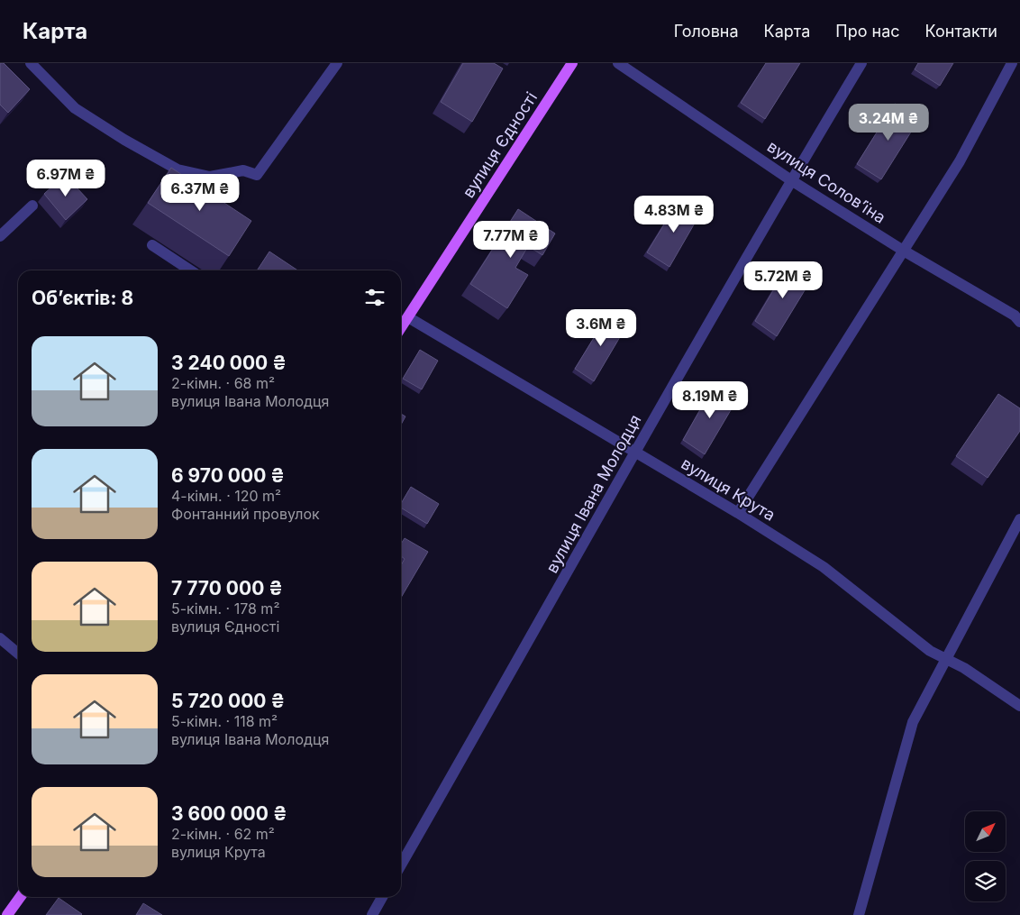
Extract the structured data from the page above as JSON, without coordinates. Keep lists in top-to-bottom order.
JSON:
{
  "streets": {
    "main road": ["вулиця Єдності"],
    "street": ["вулиця Соловʼїна", "вулиця Крута", "вулиця Івана Молодця"]
  },
  "crossings": [
    ["вулиця Єдності", "вулиця Крута"],
    ["вулиця Соловʼїна", "вулиця Івана Молодця"],
    ["вулиця Крута", "вулиця Івана Молодця"]
  ],
  "north": "top right",
  "page": {
    "header": "Карта",
    "nav": [
      "Головна",
      "Карта",
      "Про нас",
      "Контакти"
    ],
    "price": [
      "3.24M ₴",
      "6.97M ₴",
      "6.37M ₴",
      "4.83M ₴",
      "7.77M ₴",
      "5.72M ₴",
      "3.6M ₴",
      "8.19M ₴"
    ],
    "heading": "Об’єктів: 8",
    "list": [
      {
        "name": "3 240 000 ₴",
        "note": "2-кімн. · 68 m² · вулиця Івана Молодця"
      },
      {
        "name": "6 970 000 ₴",
        "note": "4-кімн. · 120 m² · Фонтанний провулок"
      },
      {
        "name": "7 770 000 ₴",
        "note": "5-кімн. · 178 m² · вулиця Єдності"
      },
      {
        "name": "5 720 000 ₴",
        "note": "5-кімн. · 118 m² · вулиця Івана Молодця"
      },
      {
        "name": "3 600 000 ₴",
        "note": "2-кімн. · 62 m² · вулиця Крута"
      }
    ]
  }
}
